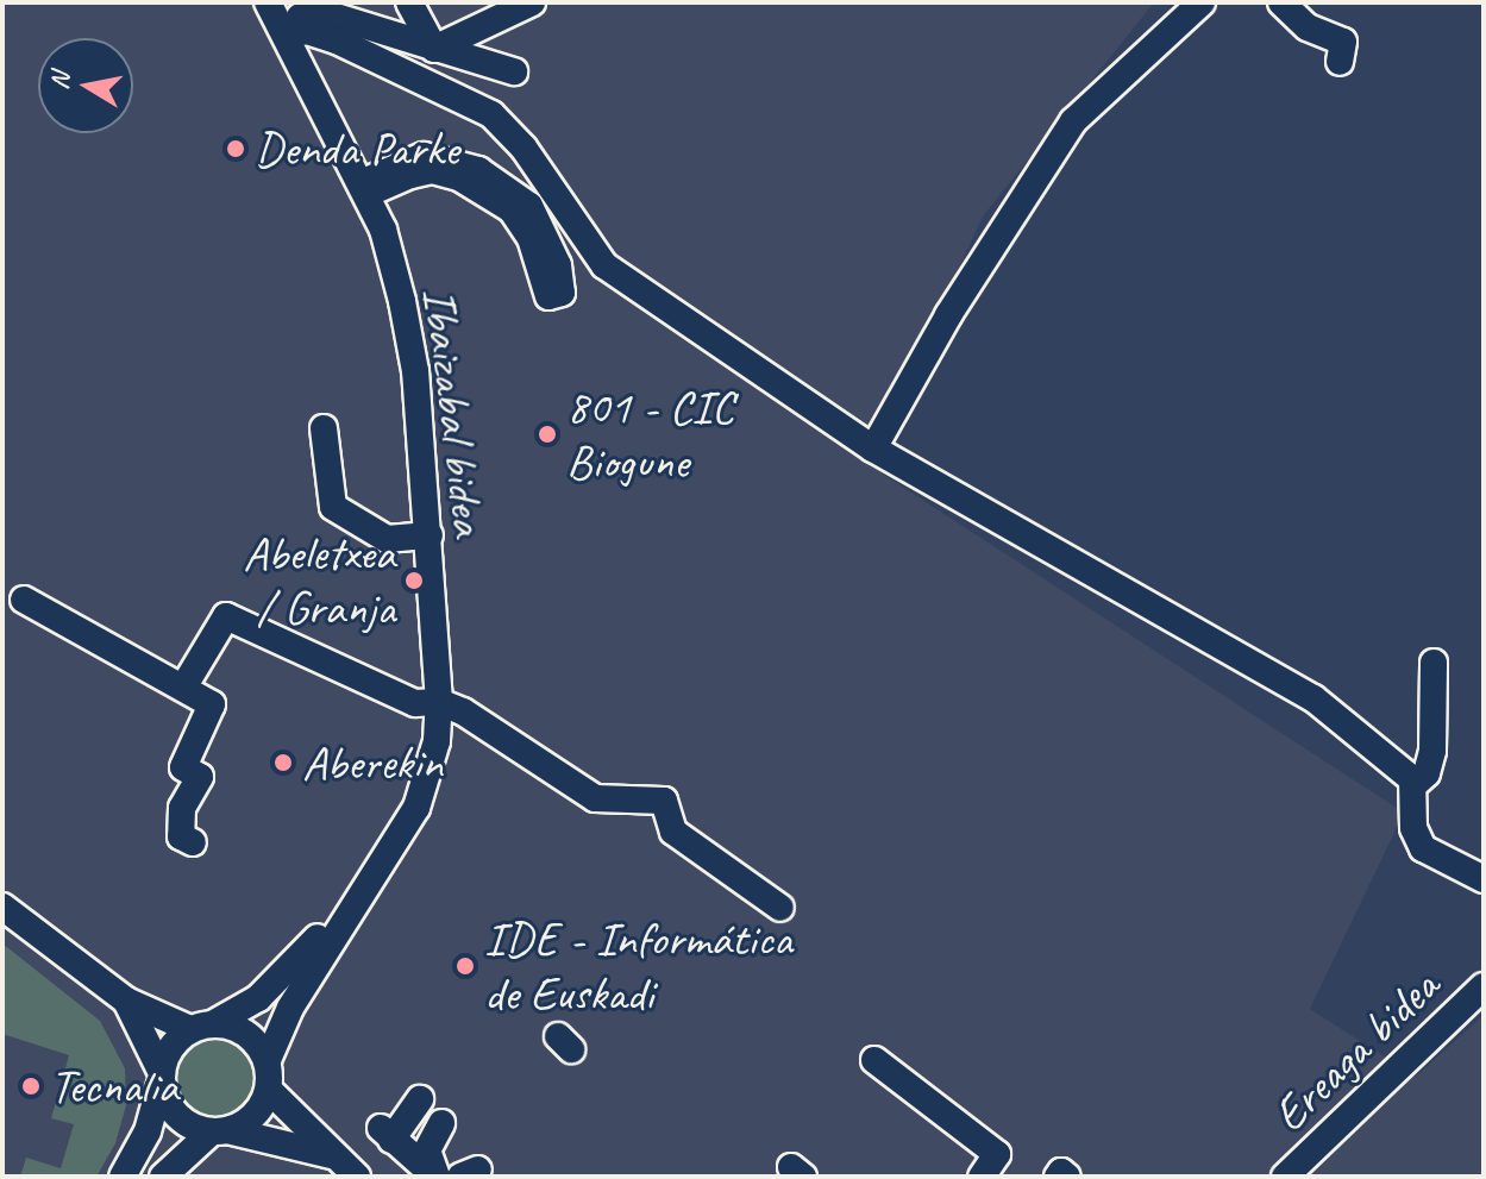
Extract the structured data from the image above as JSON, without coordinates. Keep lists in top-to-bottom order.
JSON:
{
  "streets": {
    "street": ["Ibaizabal bidea", "Ereaga bidea"]
  },
  "places": [
    "Denda Parke",
    "801 - CIC Biogune",
    "Abeletxea / Granja",
    "Aberekin",
    "IDE - Informática de Euskadi",
    "Tecnalia"
  ],
  "north": "left"
}
